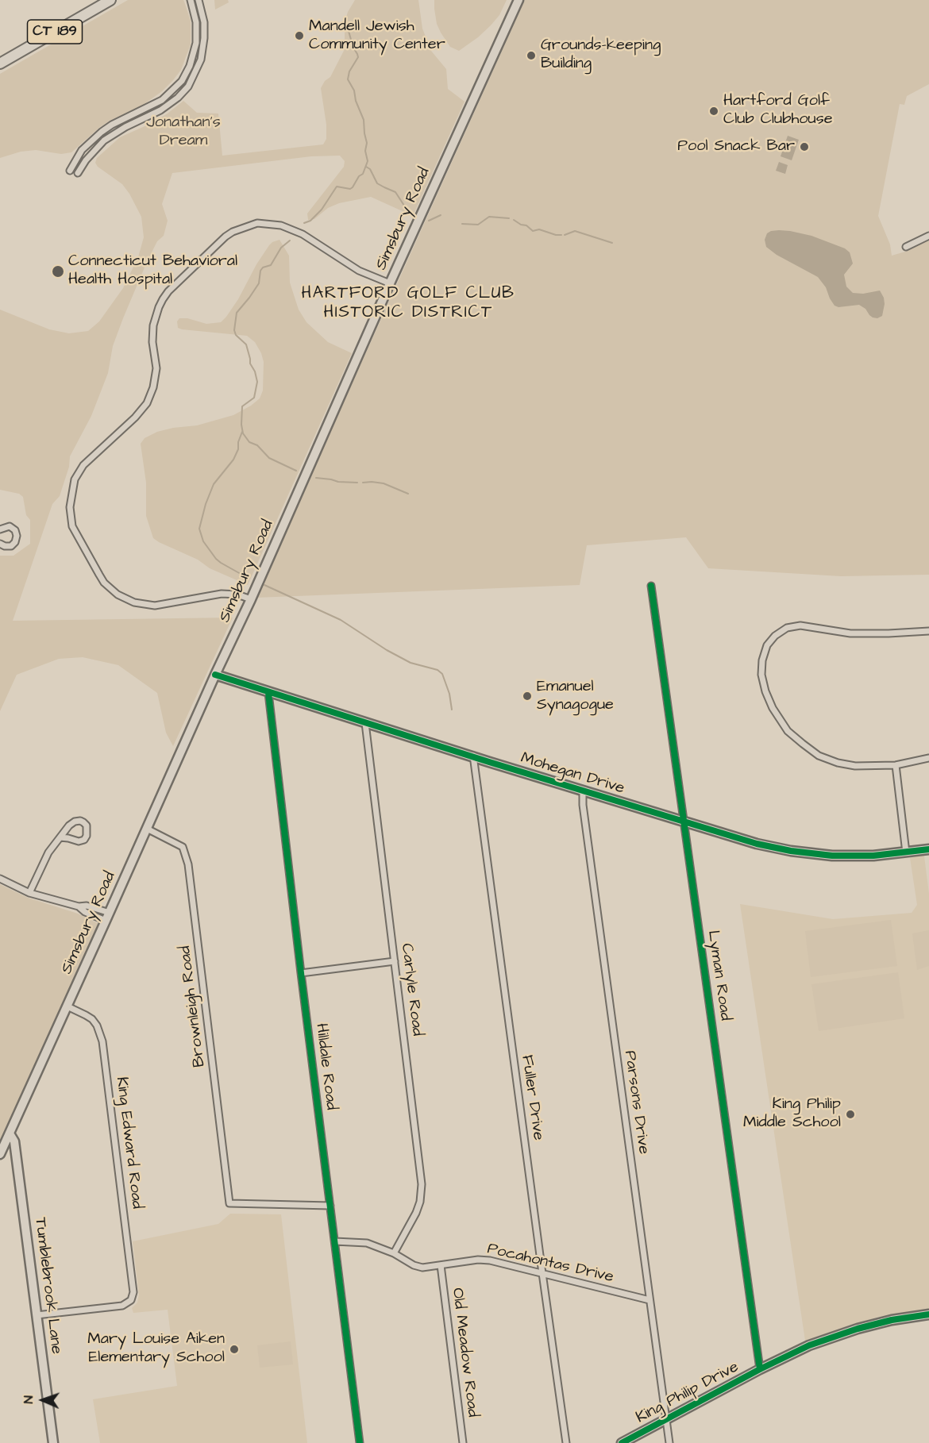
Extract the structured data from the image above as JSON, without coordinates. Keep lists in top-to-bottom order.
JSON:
{
  "streets": {
    "main road": ["CT 189"],
    "street": [
      "Simsbury Road",
      "Mohegan Drive",
      "Lyman Road",
      "Carlyle Road",
      "Brownleigh Road",
      "Hilldale Road",
      "Fuller Drive",
      "Parsons Drive",
      "King Edward Road",
      "Pocahontas Drive",
      "Tumblebrook Lane",
      "Old Meadow Road",
      "King Philip Drive"
    ]
  },
  "crossings": [
    ["Simsbury Road", "Mohegan Drive"],
    ["Simsbury Road", "Brownleigh Road"],
    ["Simsbury Road", "King Edward Road"],
    ["Simsbury Road", "Tumblebrook Lane"],
    ["Mohegan Drive", "Lyman Road"],
    ["Mohegan Drive", "Carlyle Road"],
    ["Mohegan Drive", "Hilldale Road"],
    ["Mohegan Drive", "Fuller Drive"],
    ["Mohegan Drive", "Parsons Drive"],
    ["Lyman Road", "King Philip Drive"],
    ["Carlyle Road", "Pocahontas Drive"],
    ["Brownleigh Road", "Hilldale Road"],
    ["Hilldale Road", "Pocahontas Drive"],
    ["Fuller Drive", "Pocahontas Drive"],
    ["Parsons Drive", "Pocahontas Drive"],
    ["Parsons Drive", "King Philip Drive"],
    ["King Edward Road", "Tumblebrook Lane"],
    ["Pocahontas Drive", "Old Meadow Road"]
  ],
  "districts": ["HARTFORD GOLF CLUB HISTORIC DISTRICT"],
  "parks": ["Jonathan's Dream"],
  "places": [
    "Mandell Jewish Community Center",
    "Grounds-keeping Building",
    "Hartford Golf Club Clubhouse",
    "Pool Snack Bar",
    "Connecticut Behavioral Health Hospital",
    "Emanuel Synagogue",
    "King Philip Middle School",
    "Mary Louise Aiken Elementary School"
  ],
  "north": "left"
}
